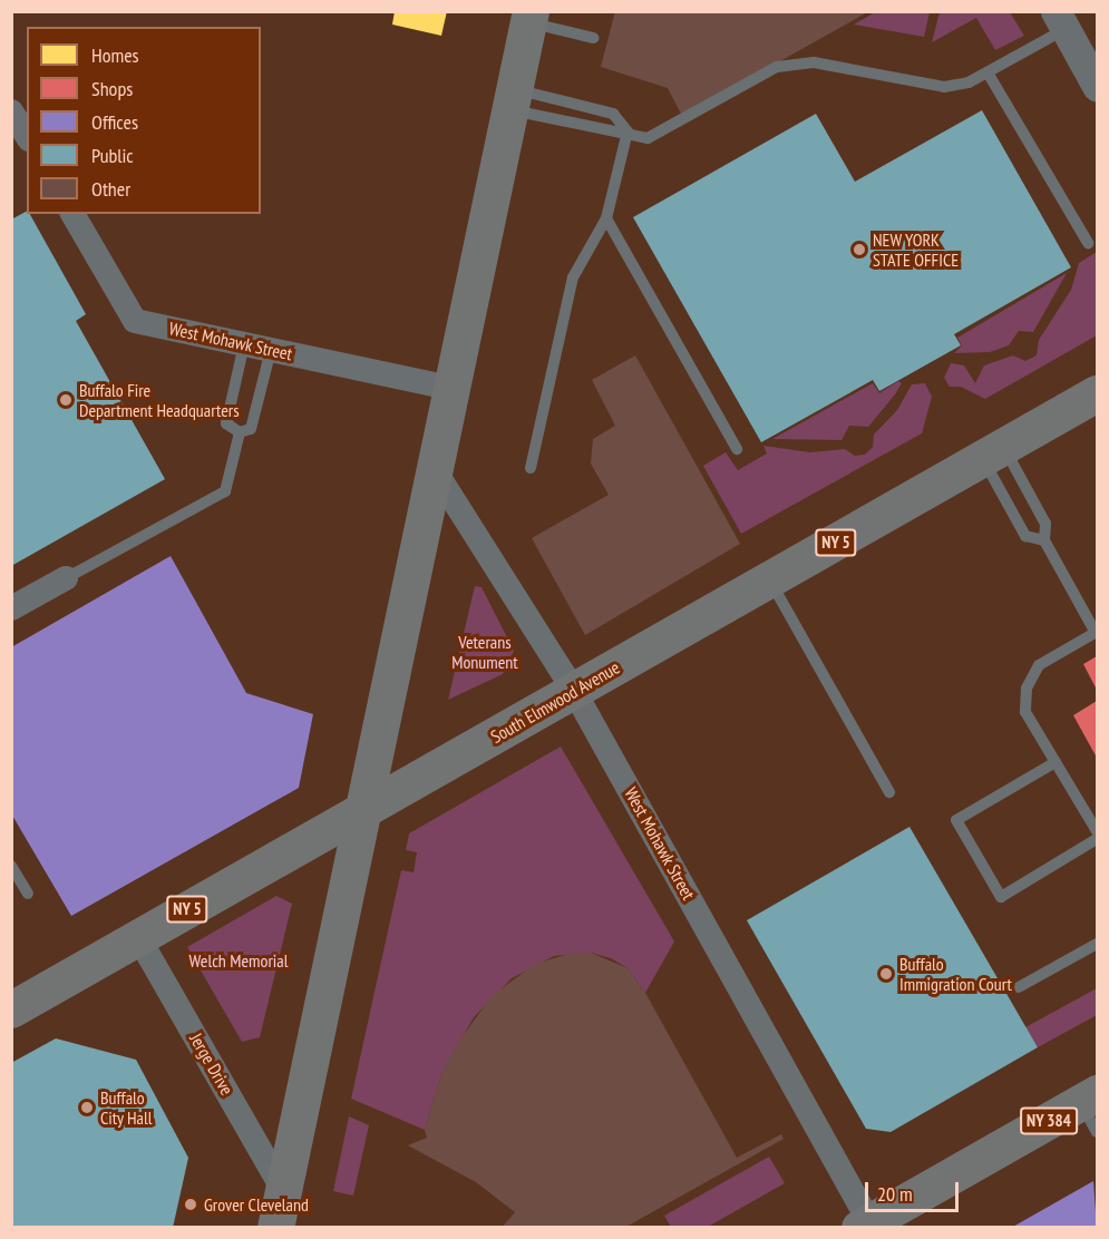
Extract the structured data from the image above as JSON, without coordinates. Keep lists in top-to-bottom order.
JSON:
{
  "streets": {
    "main road": ["NY 5", "South Elmwood Avenue", "NY 384"],
    "street": ["West Mohawk Street", "Jerge Drive"]
  },
  "crossings": [
    ["West Mohawk Street", "South Elmwood Avenue"],
    ["West Mohawk Street", "NY 384"],
    ["South Elmwood Avenue", "Jerge Drive"]
  ],
  "parks": ["Veterans Monument", "Welch Memorial"],
  "places": [
    "NEW YORK STATE OFFICE",
    "Buffalo Fire Department Headquarters",
    "Buffalo Immigration Court",
    "Buffalo City Hall",
    "Grover Cleveland"
  ],
  "legend": [
    "Homes",
    "Shops",
    "Offices",
    "Public",
    "Other"
  ],
  "scale_bar": "20 m"
}
